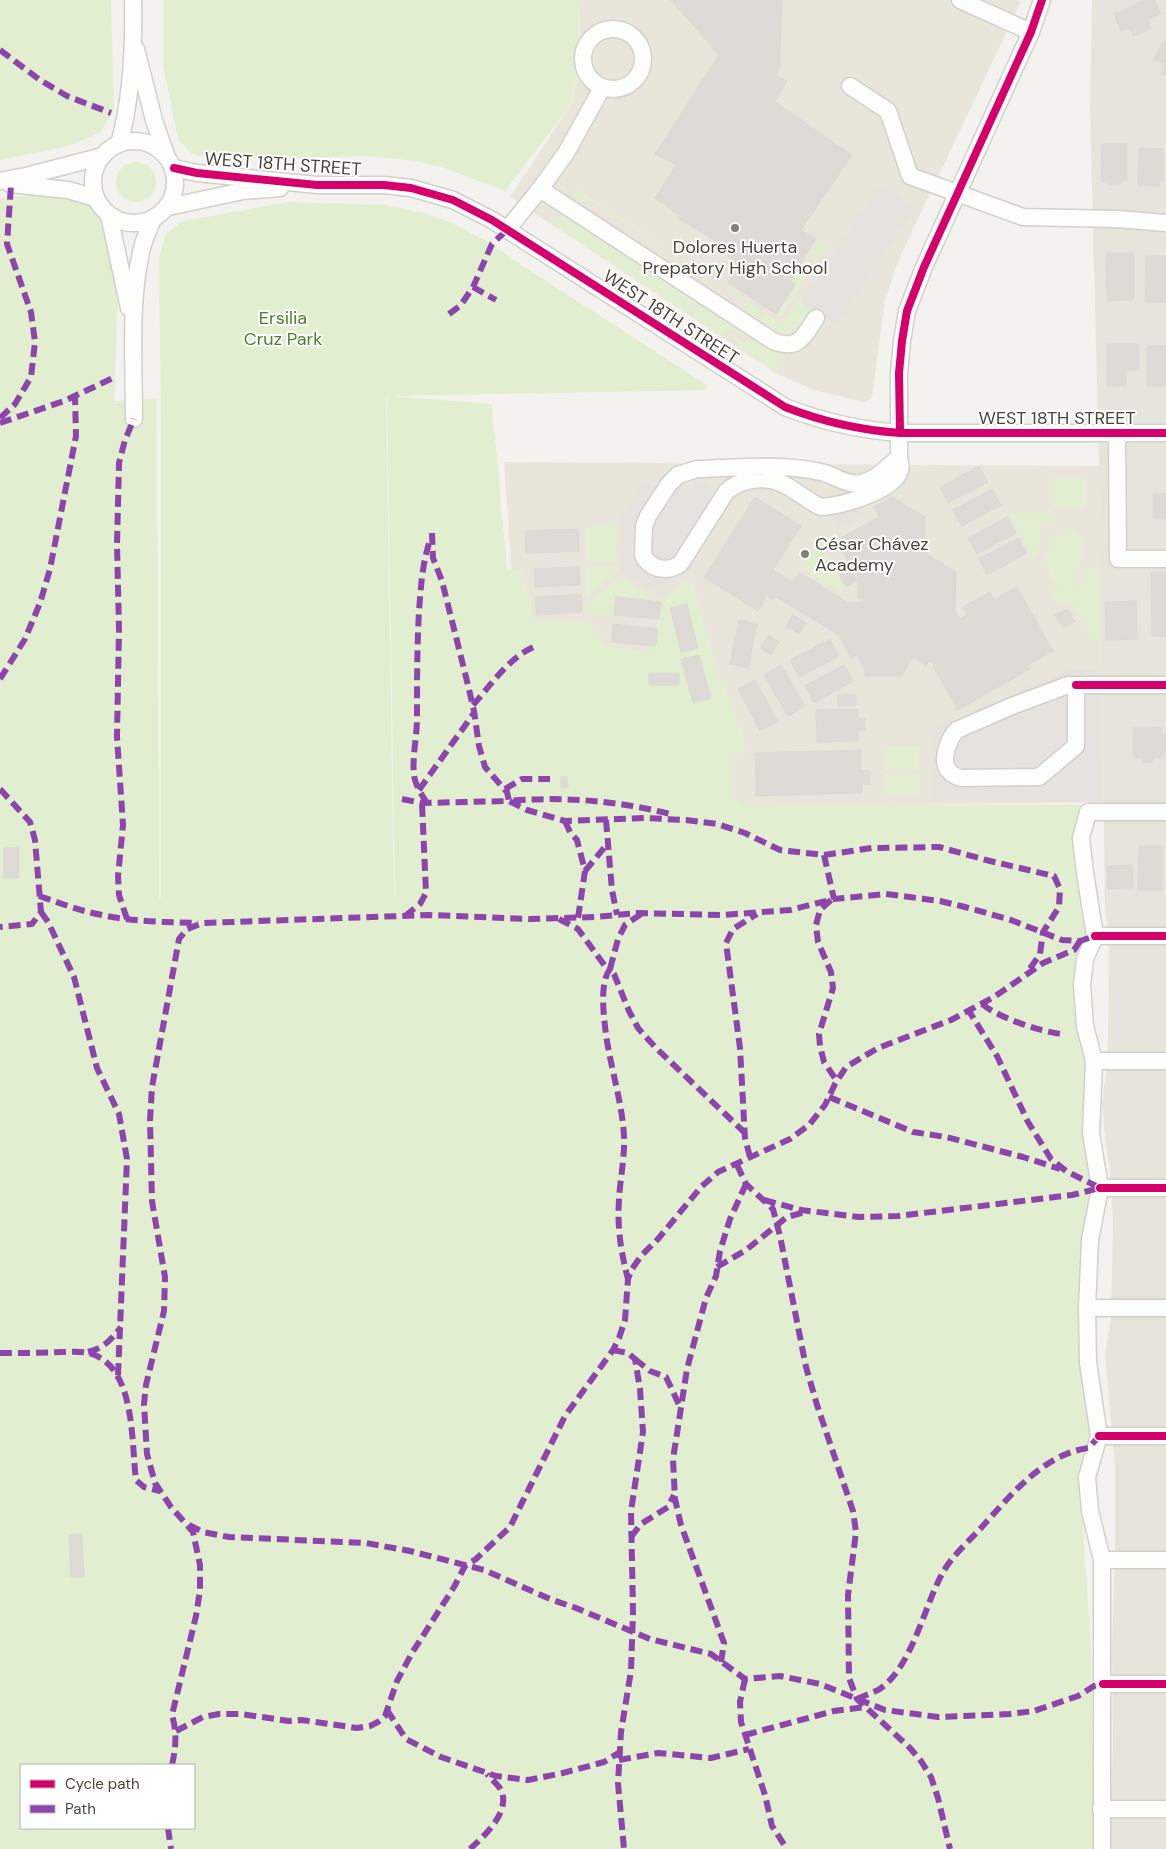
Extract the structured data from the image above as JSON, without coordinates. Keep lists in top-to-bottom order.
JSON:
{
  "streets": {
    "street": ["WEST 18TH STREET"]
  },
  "parks": ["Ersilia Cruz Park"],
  "places": ["Dolores Huerta Prepatory High School", "César Chávez Academy"],
  "legend": ["Cycle path", "Path"]
}
